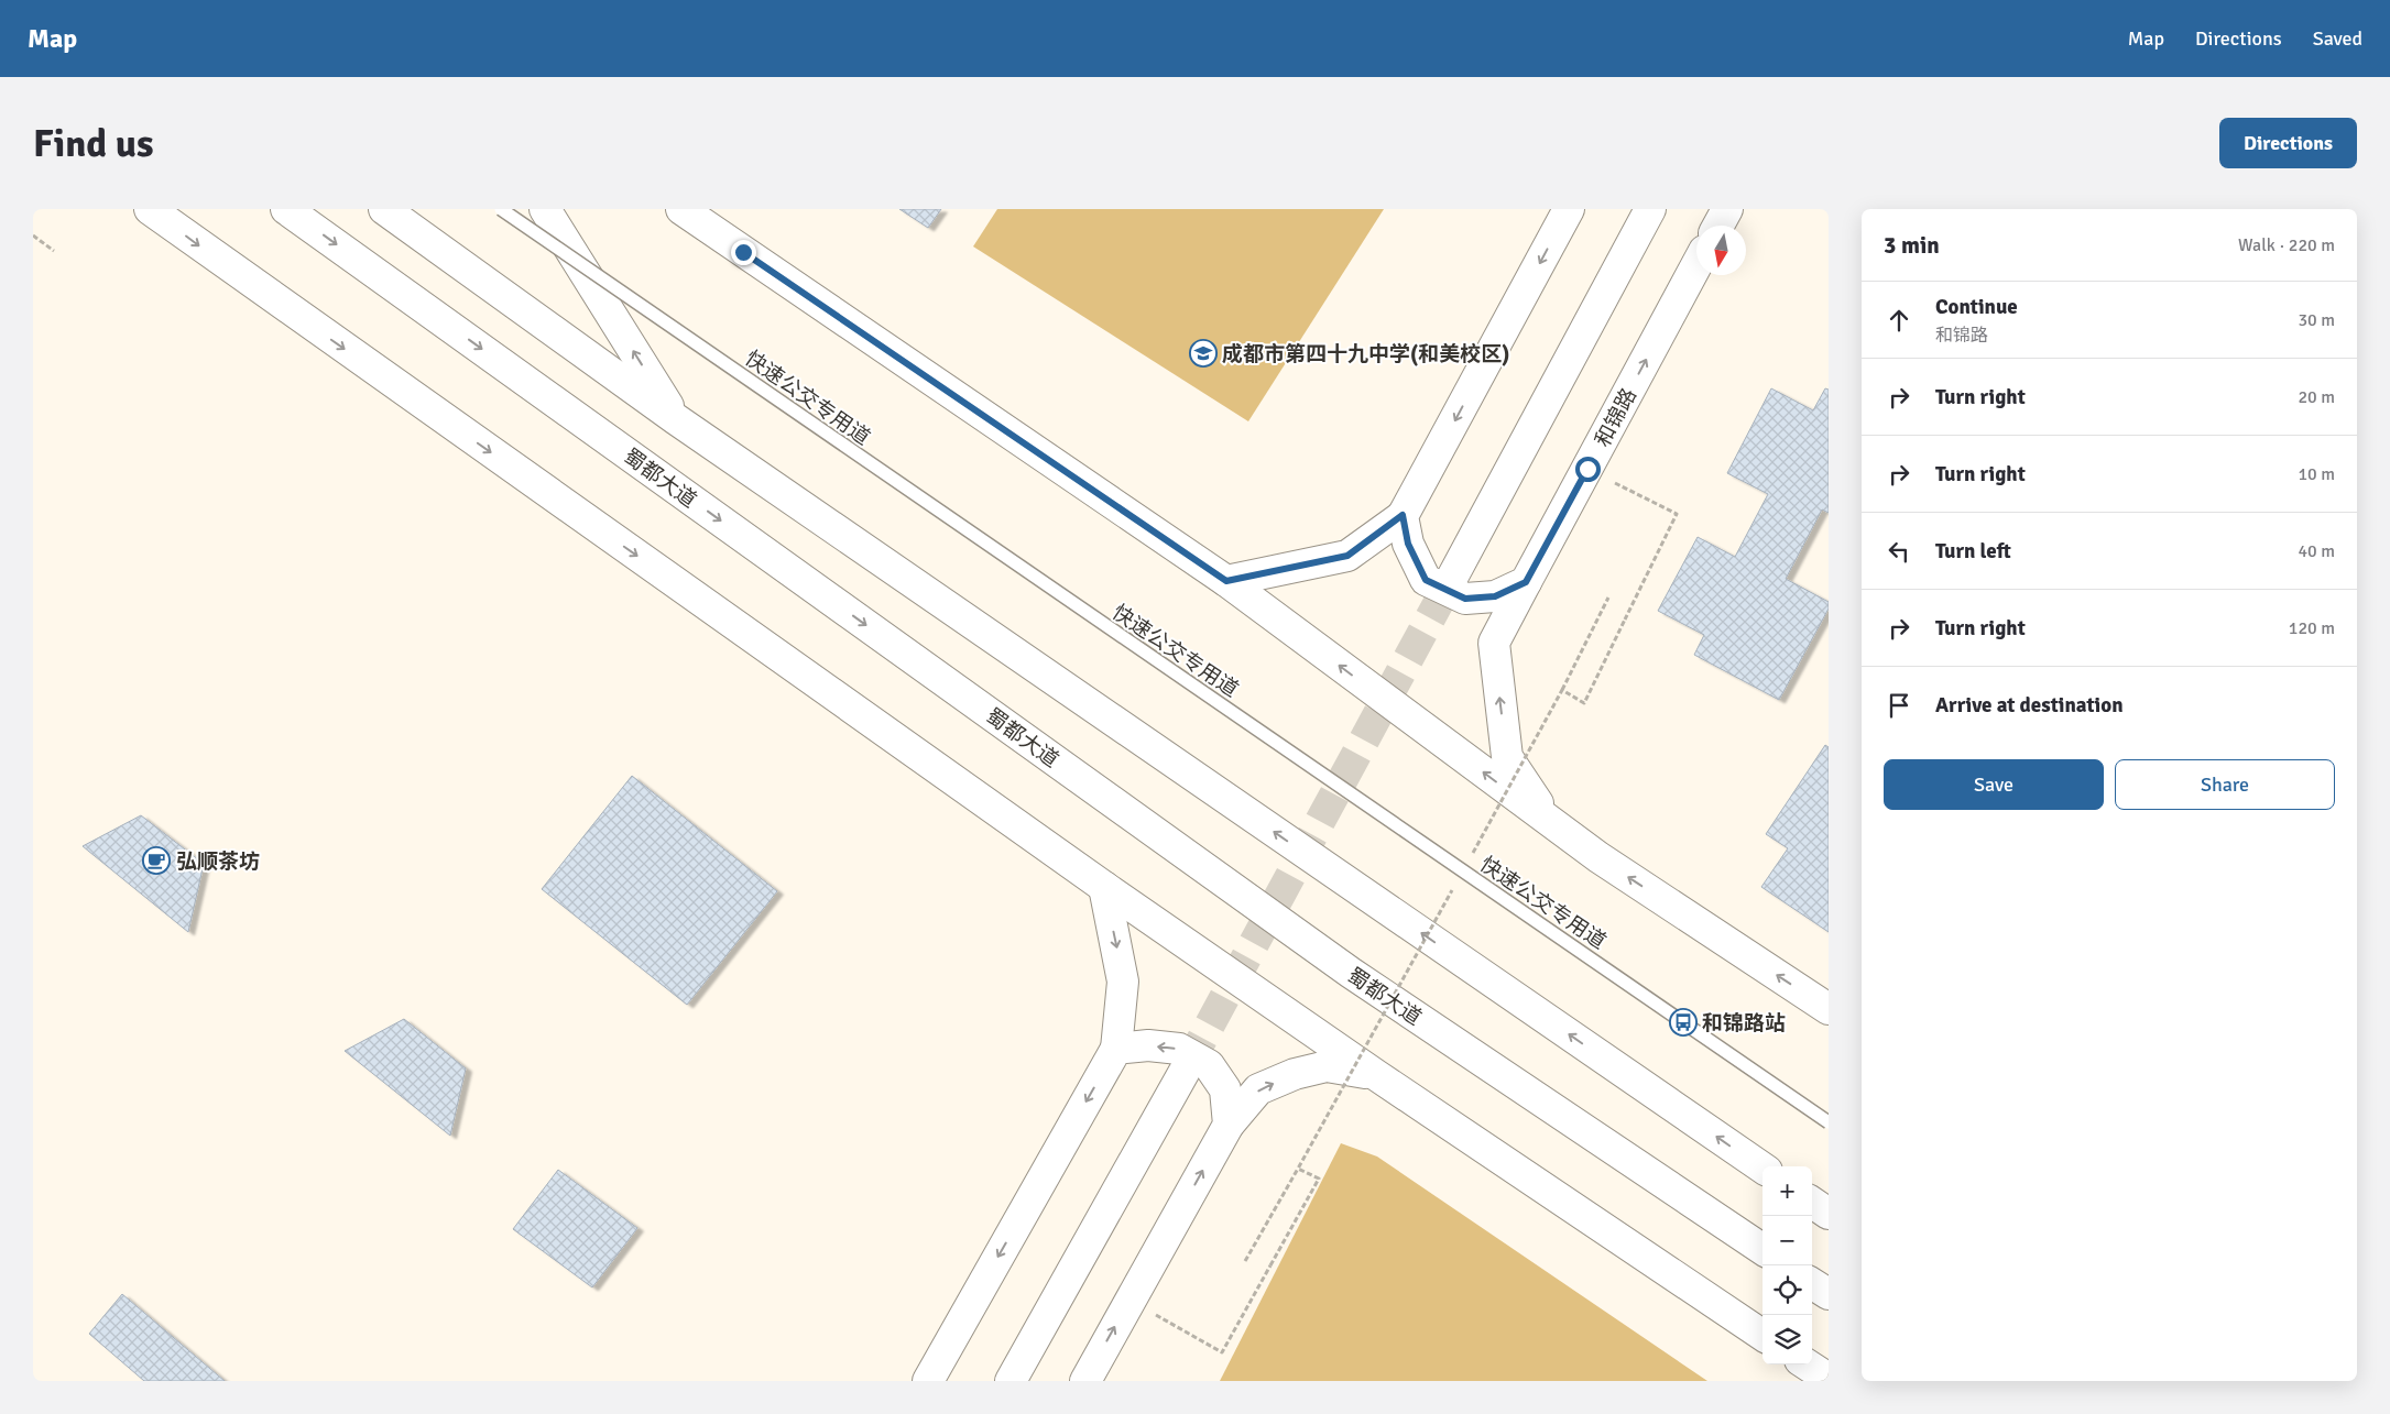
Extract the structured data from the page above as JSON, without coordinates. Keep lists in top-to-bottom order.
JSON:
{
  "streets": {
    "main road": ["和锦路", "蜀都大道"],
    "lane": ["快速公交专用道"]
  },
  "places": {
    "school or university": ["成都市第四十九中学(和美校区)"],
    "cafe": ["弘顺茶坊"],
    "bus stop": ["和锦路站"]
  },
  "north": "bottom",
  "page": {
    "header": "Map",
    "nav": ["Map", "Directions", "Saved"],
    "buttons": [
      "Directions",
      ["Save", "Share"]
    ],
    "title": "Find us",
    "heading": ["3 min", "Walk · 220 m"],
    "list": [
      ["Continue", "和锦路", "30 m"],
      ["Turn right", "20 m"],
      ["Turn right", "10 m"],
      ["Turn left", "40 m"],
      ["Turn right", "120 m"],
      "Arrive at destination"
    ],
    "map_buttons": ["+", "−"]
  }
}
